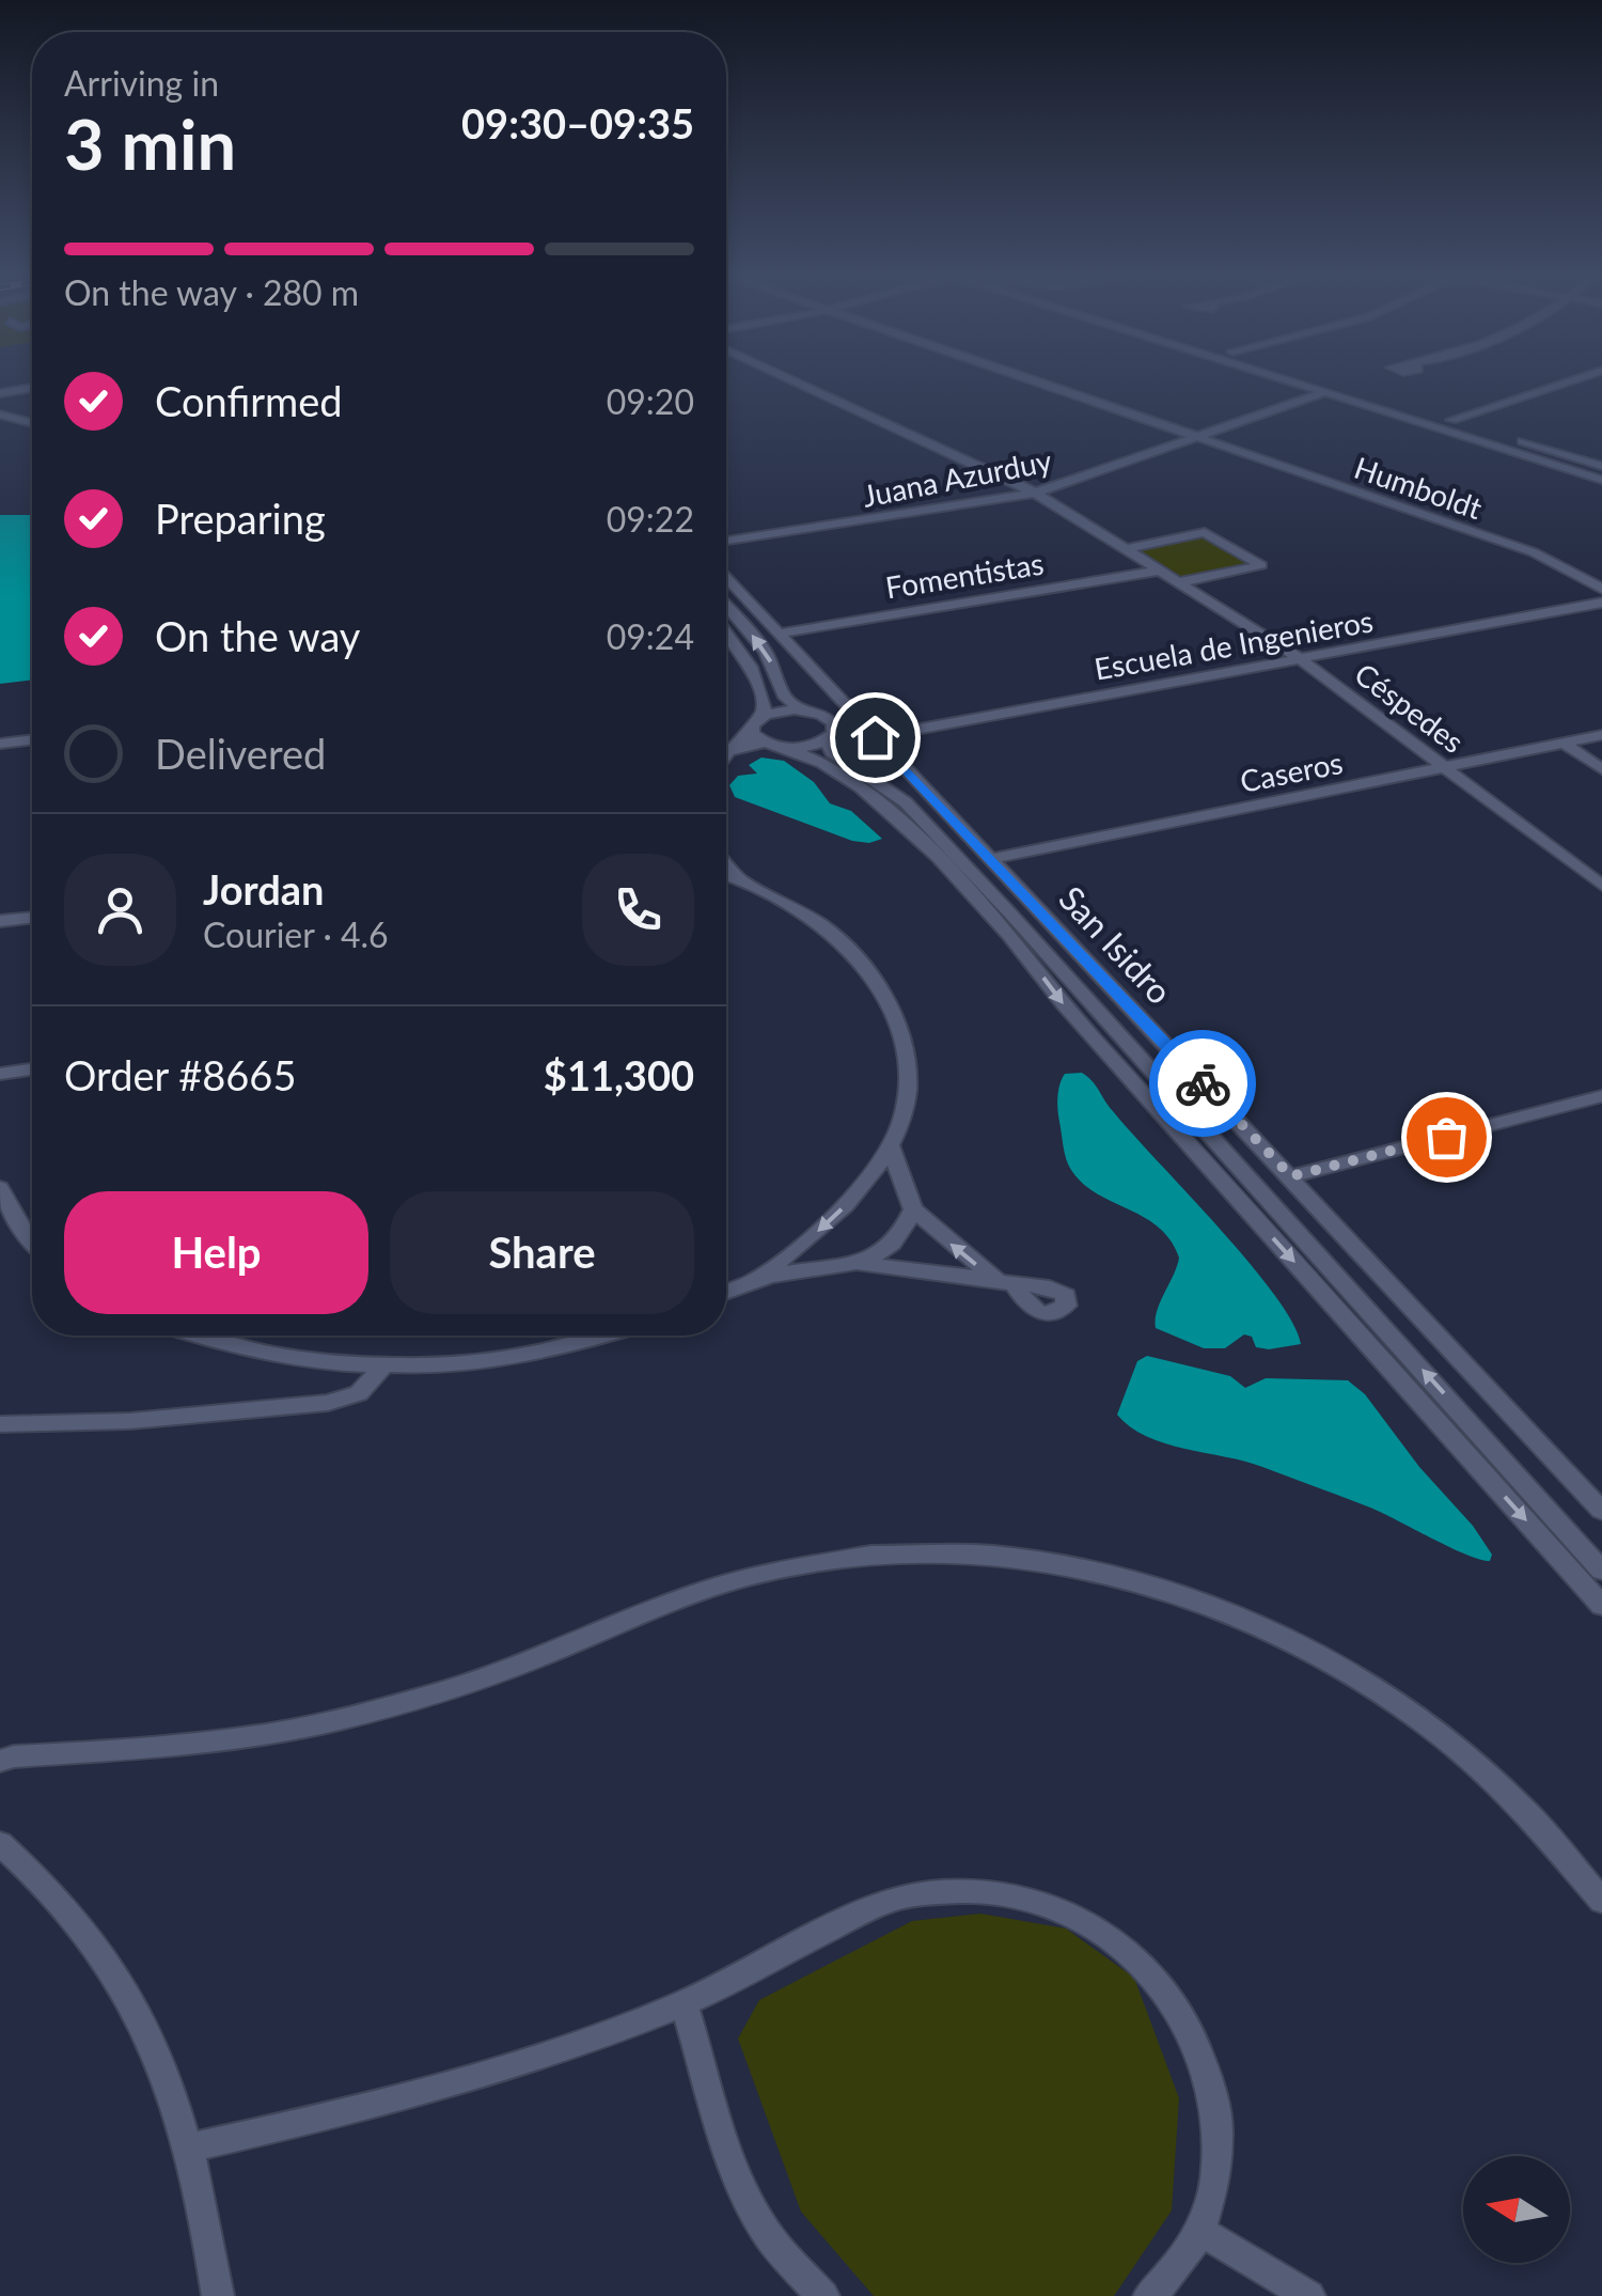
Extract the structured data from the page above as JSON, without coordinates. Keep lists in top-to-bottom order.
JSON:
{
  "streets": {
    "street": [
      "Juana Azurduy",
      "Humboldt",
      "Fomentistas",
      "Escuela de Ingenieros",
      "Céspedes",
      "Caseros",
      "San Isidro"
    ]
  },
  "crossings": [
    ["Juana Azurduy", "Humboldt"],
    ["Juana Azurduy", "Céspedes"],
    ["Fomentistas", "Céspedes"],
    ["Fomentistas", "San Isidro"],
    ["Escuela de Ingenieros", "Céspedes"],
    ["Escuela de Ingenieros", "San Isidro"],
    ["Céspedes", "Caseros"],
    ["Caseros", "San Isidro"]
  ],
  "north": "left",
  "page": {
    "heading": ["3 min", "Arriving in", "09:30–09:35"],
    "panel": [
      "Jordan",
      "Courier · 4.6",
      "Order #8665",
      "$11,300"
    ],
    "bar": "On the way · 280 m",
    "list": [
      ["Confirmed", "09:20"],
      ["Preparing", "09:22"],
      ["On the way", "09:24"],
      "Delivered"
    ],
    "buttons": ["Help", "Share"]
  }
}
